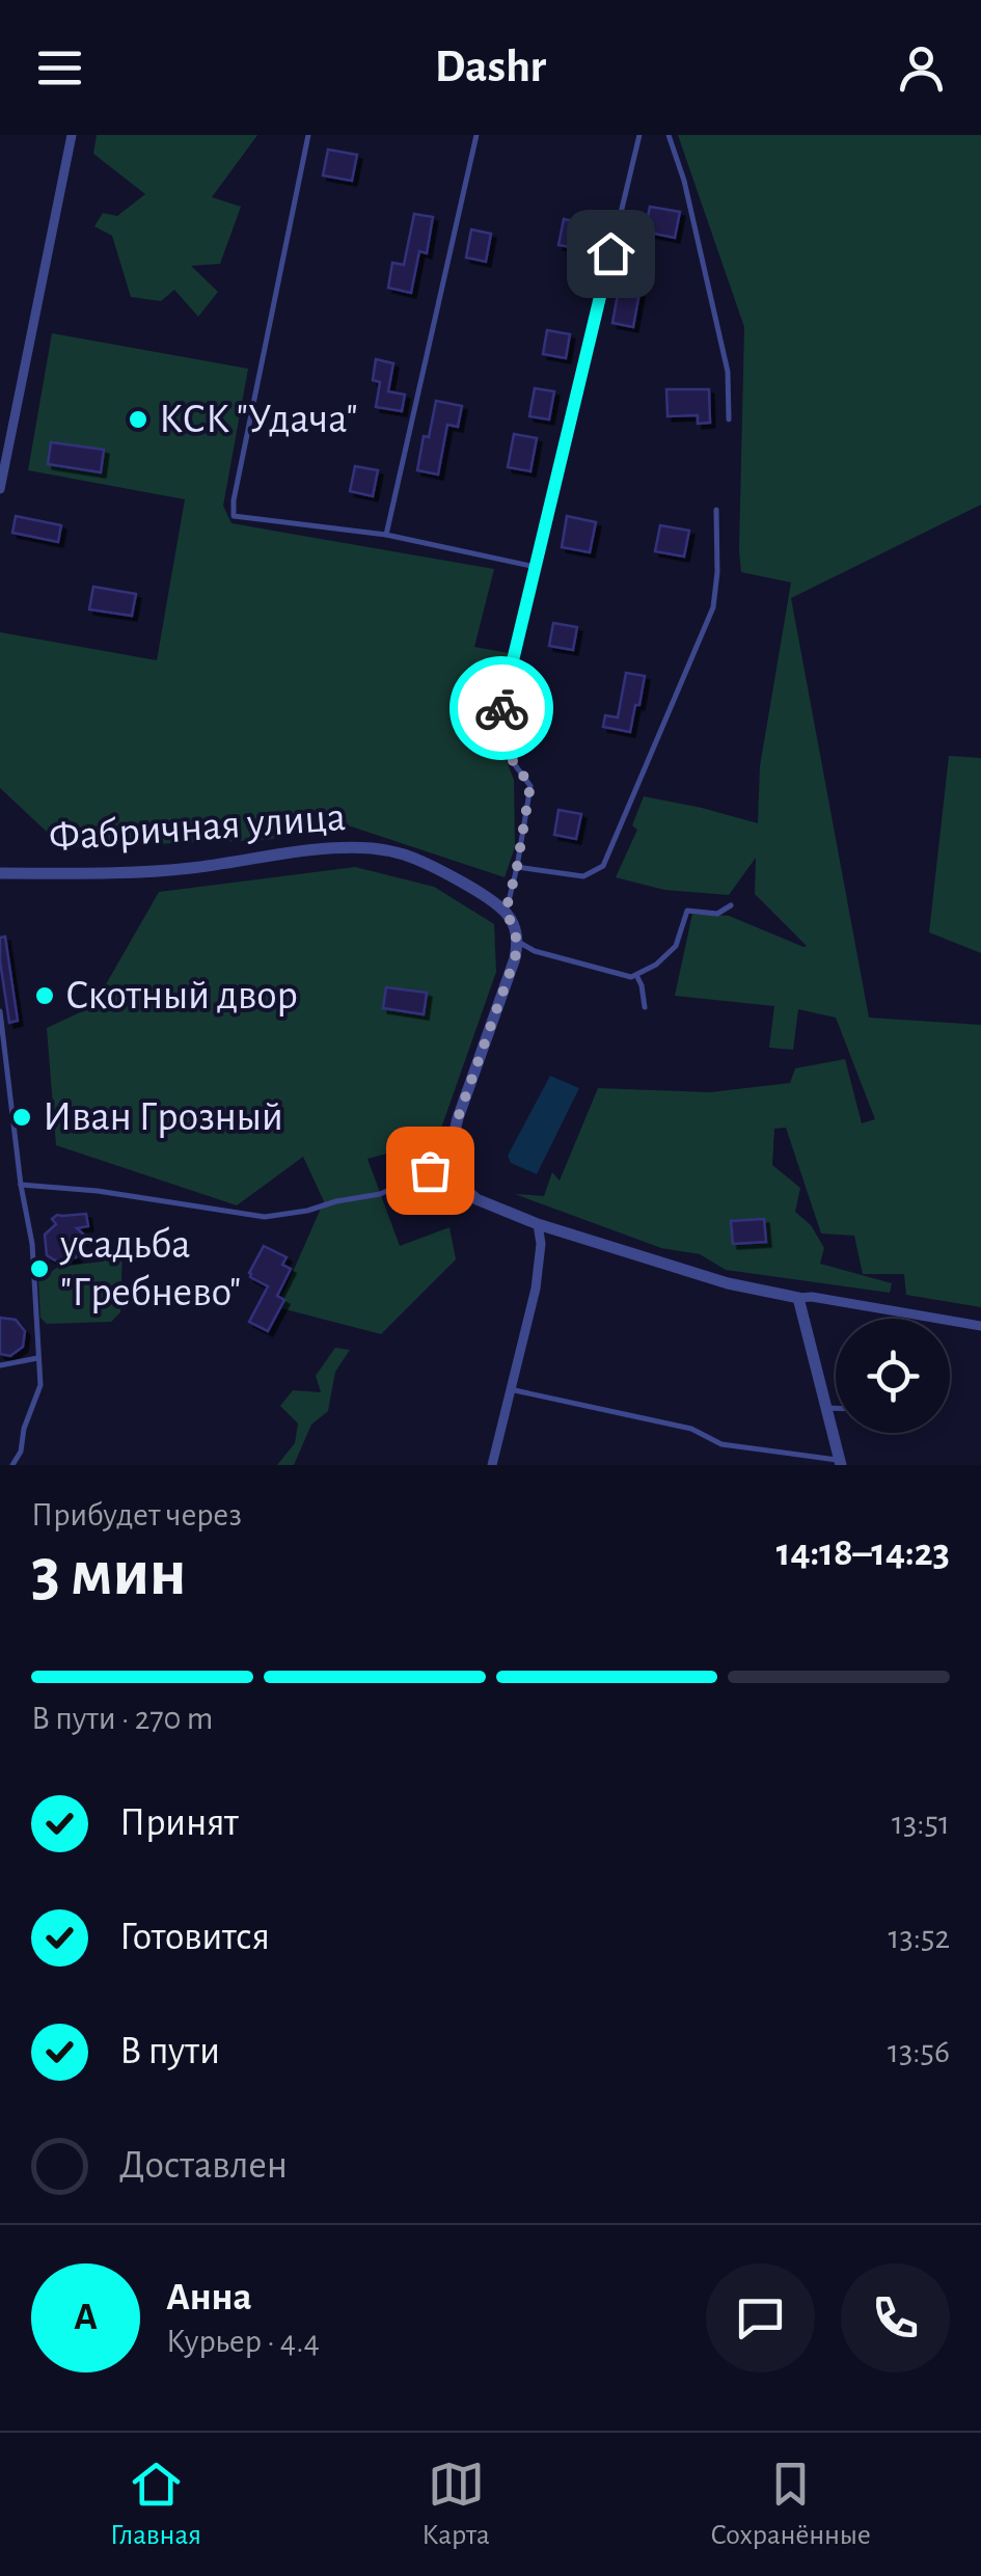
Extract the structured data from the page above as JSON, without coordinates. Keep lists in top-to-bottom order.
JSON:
{
  "streets": {
    "street": ["Фабричная улица"]
  },
  "places": [
    "КСК \"Удача\"",
    "Скотный двор",
    "Иван Грозный",
    "усадьба \"Гребнево\""
  ],
  "page": {
    "header": "Dashr",
    "heading": ["3 мин", "Прибудет через", "14:18–14:23"],
    "panel": ["Анна", "Курьер · 4.4"],
    "bar": "В пути · 270 m",
    "list": [
      ["Принят", "13:51"],
      ["Готовится", "13:52"],
      ["В пути", "13:56"],
      "Доставлен"
    ],
    "round": "А",
    "tabs": ["Главная", "Карта", "Сохранённые"]
  }
}
